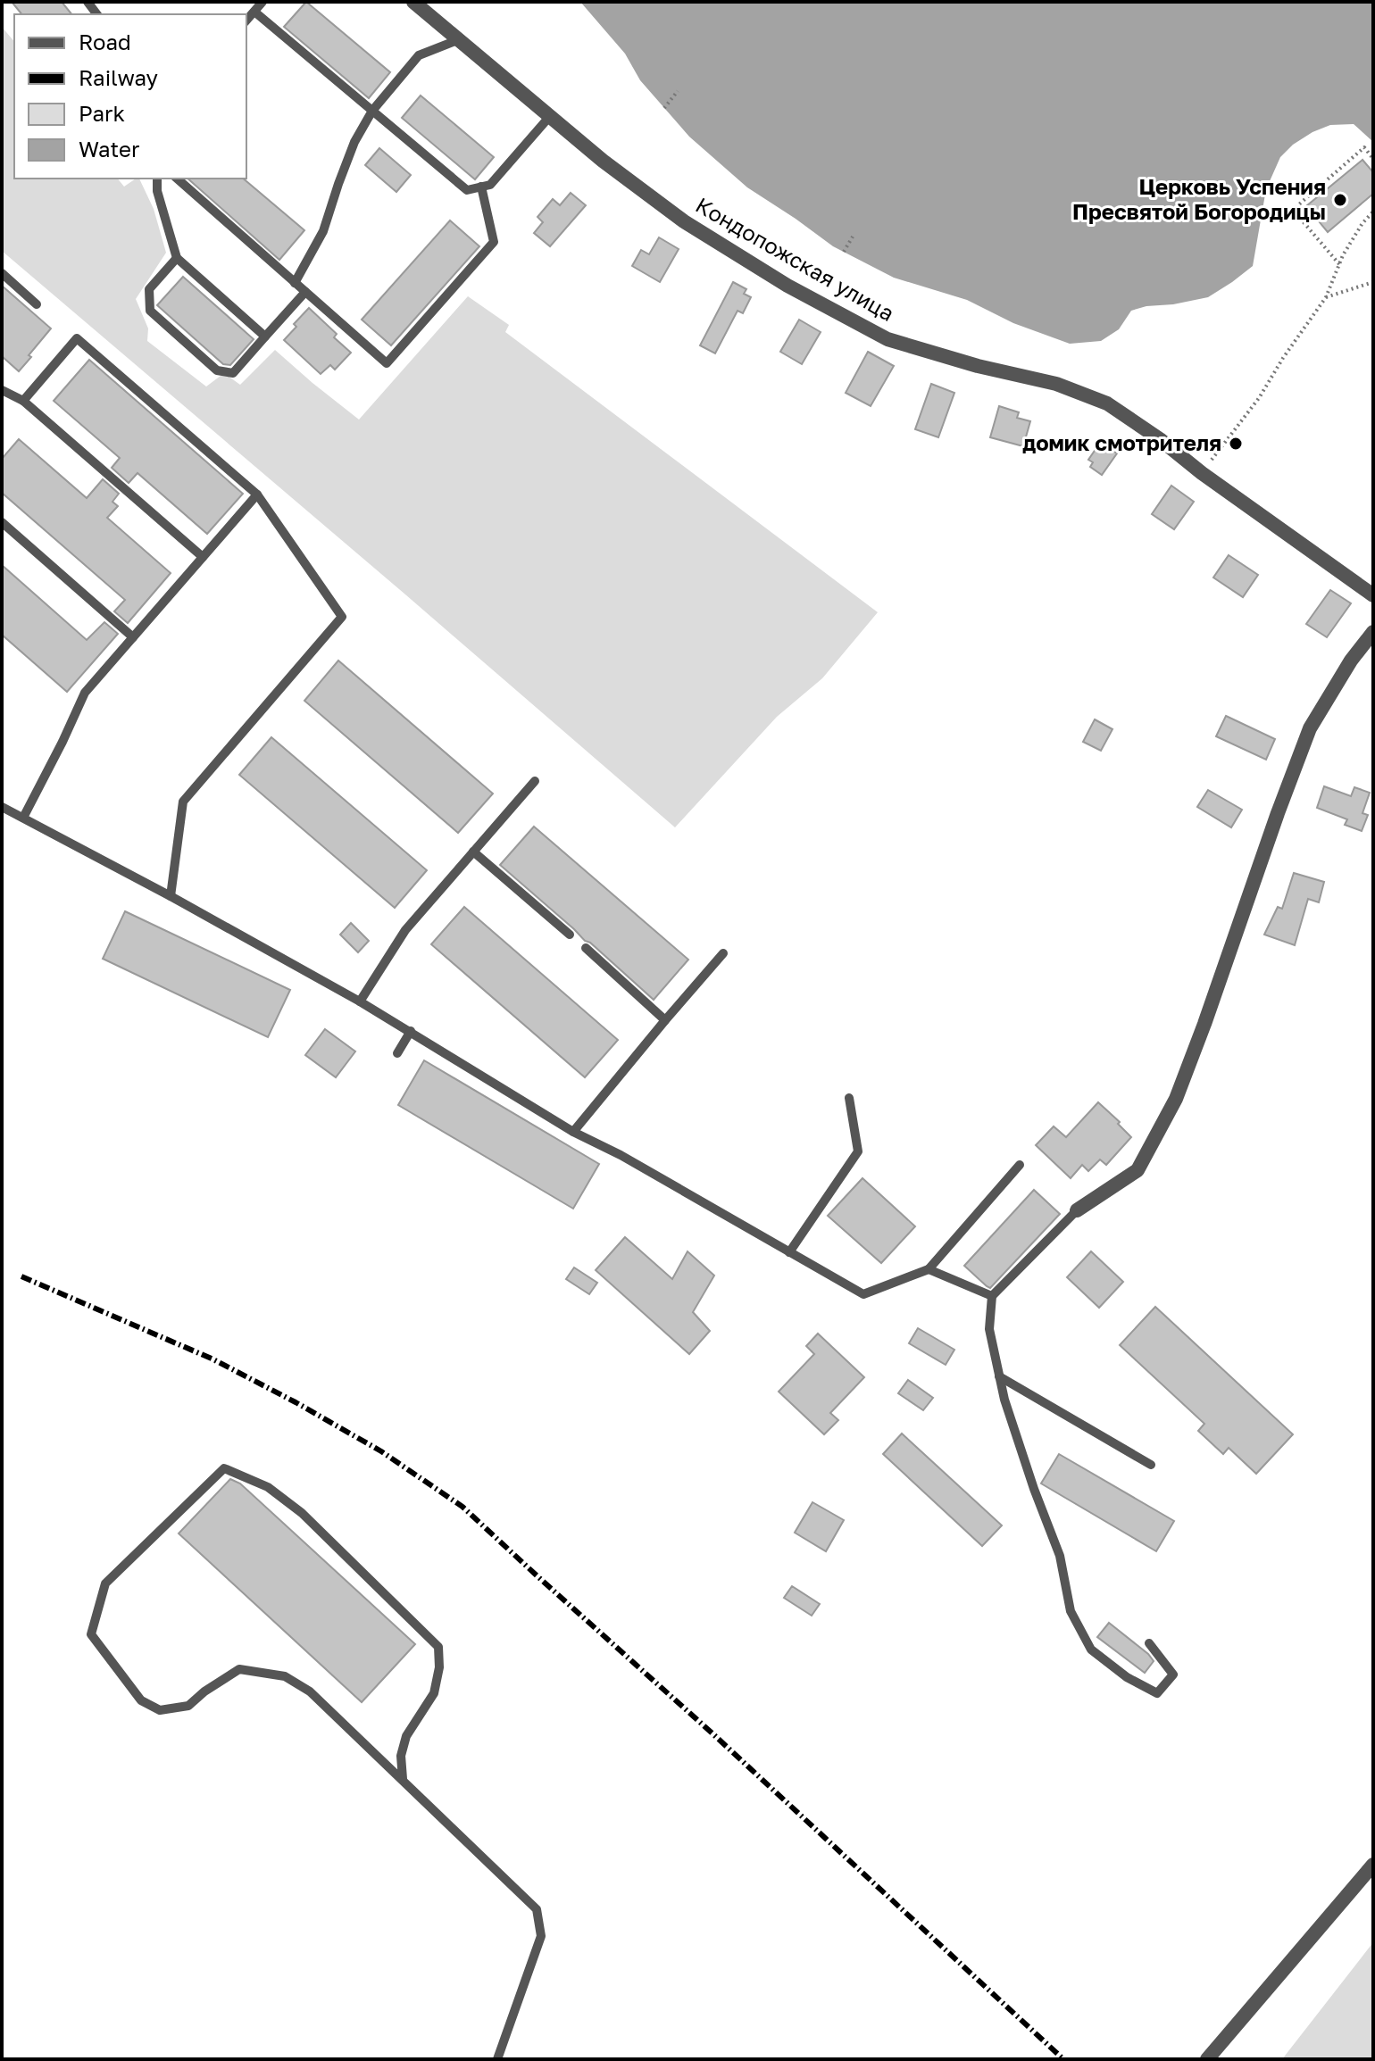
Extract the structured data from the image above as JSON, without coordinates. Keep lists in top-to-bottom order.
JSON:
{
  "streets": {
    "street": ["Кондопожская улица"]
  },
  "places": ["Церковь Успения Пресвятой Богородицы", "домик смотрителя"],
  "legend": [
    "Road",
    "Railway",
    "Park",
    "Water"
  ]
}
